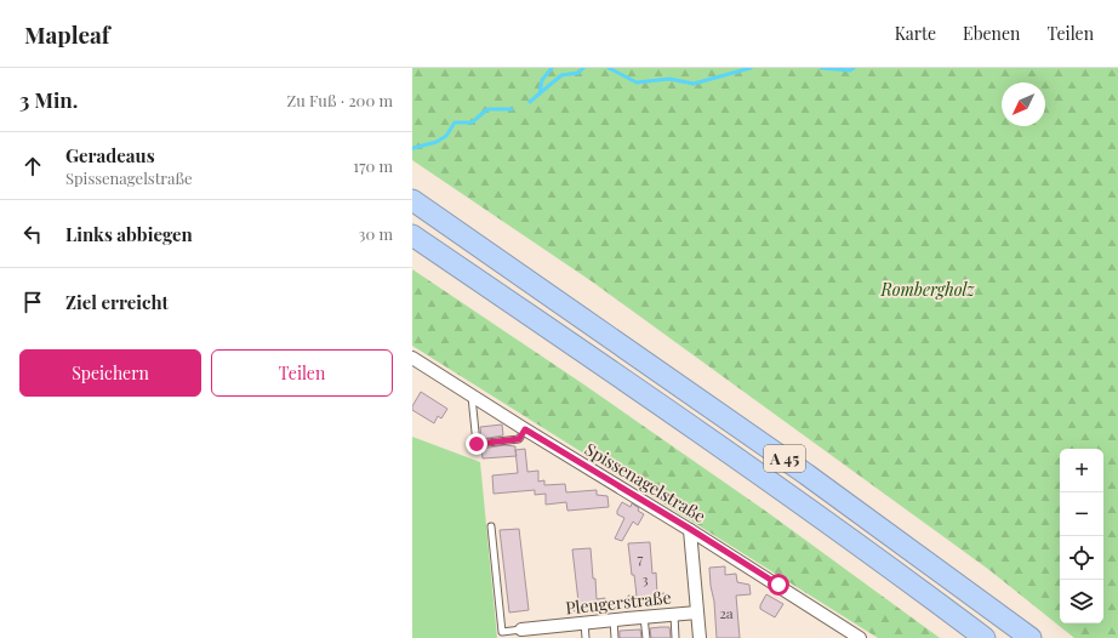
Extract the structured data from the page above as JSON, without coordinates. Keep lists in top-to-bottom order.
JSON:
{
  "streets": {
    "highway": ["A 45"],
    "street": ["Spissenagelstraße", "Pleugerstraße"]
  },
  "parks": ["Rombergholz"],
  "house_numbers": ["7", "3", "2a"],
  "north": "bottom left",
  "page": {
    "header": "Mapleaf",
    "nav": ["Karte", "Ebenen", "Teilen"],
    "heading": ["3 Min.", "Zu Fuß · 200 m"],
    "list": [
      ["Geradeaus", "Spissenagelstraße", "170 m"],
      ["Links abbiegen", "30 m"],
      "Ziel erreicht"
    ],
    "buttons": ["Speichern", "Teilen"],
    "map_buttons": ["+", "−"]
  }
}
